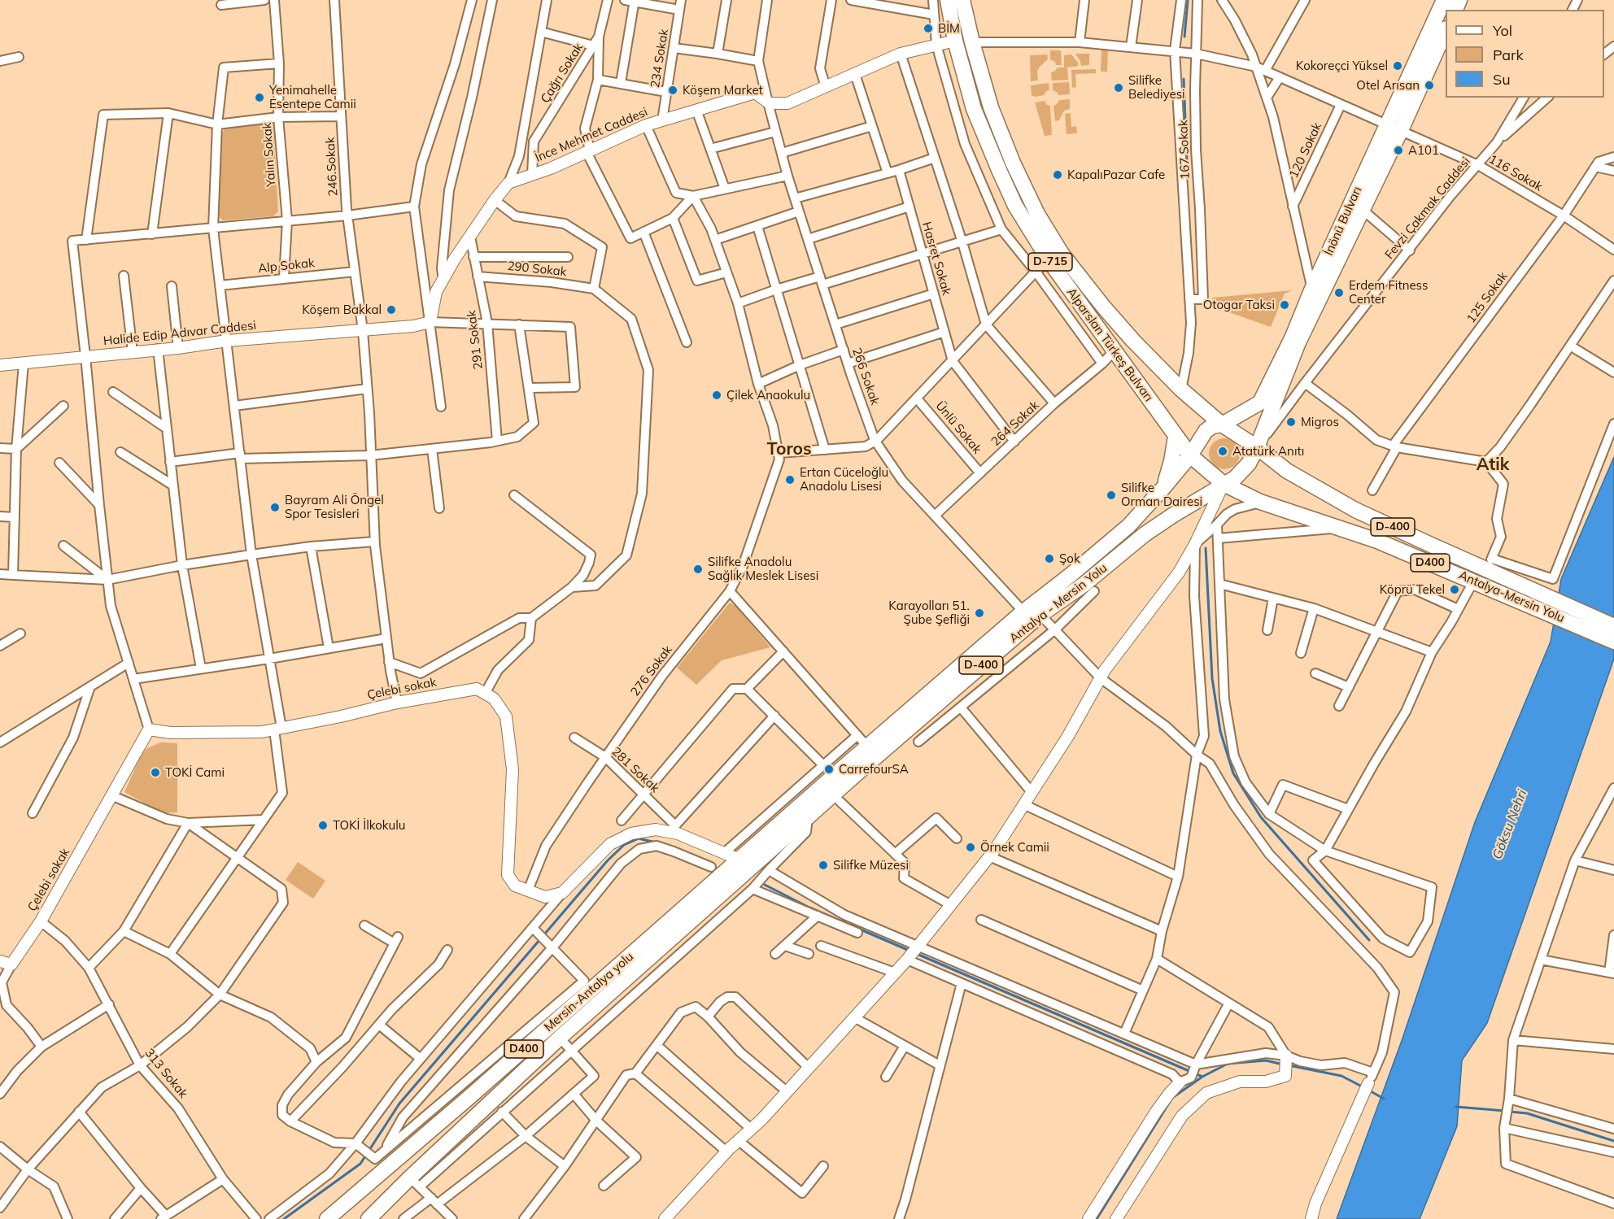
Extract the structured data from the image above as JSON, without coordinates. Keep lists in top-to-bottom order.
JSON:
{
  "streets": {
    "main road": [
      "İnönü Bulvarı",
      "D-715",
      "Alparslan Türkeş Bulvarı",
      "D-400",
      "D400",
      "Antalya-Mersin Yolu",
      "Antalya - Mersin Yolu",
      "Mersin-Antalya yolu"
    ],
    "street": [
      "234 Sokak",
      "Çağrı Sokak",
      "İnce Mehmet Caddesi",
      "167 Sokak",
      "120 Sokak",
      "Yalın Sokak",
      "246.Sokak",
      "116 Sokak",
      "Fevzi Çakmak Caddesi",
      "Hasret Sokak",
      "Alp Sokak",
      "290 Sokak",
      "125 Sokak",
      "Halide Edip Adıvar Caddesi",
      "291 Sokak",
      "266 Sokak",
      "264 Sokak",
      "Ünlü Sokak",
      "276 Sokak",
      "Çelebi sokak",
      "281 Sokak",
      "313 Sokak"
    ]
  },
  "crossings": [
    ["234 Sokak", "İnce Mehmet Caddesi"],
    ["Çağrı Sokak", "İnce Mehmet Caddesi"],
    ["İnce Mehmet Caddesi", "Alparslan Türkeş Bulvarı"],
    ["İnce Mehmet Caddesi", "266 Sokak"],
    ["167 Sokak", "116 Sokak"],
    ["120 Sokak", "116 Sokak"],
    ["Yalın Sokak", "Alp Sokak"],
    ["246.Sokak", "Alp Sokak"],
    ["246.Sokak", "Halide Edip Adıvar Caddesi"],
    ["246.Sokak", "Çelebi sokak"],
    ["116 Sokak", "Fevzi Çakmak Caddesi"],
    ["116 Sokak", "İnönü Bulvarı"],
    ["116 Sokak", "125 Sokak"],
    ["116 Sokak", "Alparslan Türkeş Bulvarı"],
    ["Fevzi Çakmak Caddesi", "İnönü Bulvarı"],
    ["Fevzi Çakmak Caddesi", "Alparslan Türkeş Bulvarı"],
    ["Fevzi Çakmak Caddesi", "D-400"],
    ["Fevzi Çakmak Caddesi", "Antalya - Mersin Yolu"],
    ["İnönü Bulvarı", "Alparslan Türkeş Bulvarı"],
    ["İnönü Bulvarı", "D-400"],
    ["İnönü Bulvarı", "Antalya - Mersin Yolu"],
    ["Hasret Sokak", "264 Sokak"],
    ["290 Sokak", "291 Sokak"],
    ["Alparslan Türkeş Bulvarı", "264 Sokak"],
    ["Alparslan Türkeş Bulvarı", "D-400"],
    ["Alparslan Türkeş Bulvarı", "Antalya - Mersin Yolu"],
    ["266 Sokak", "264 Sokak"],
    ["266 Sokak", "Antalya - Mersin Yolu"],
    ["264 Sokak", "Ünlü Sokak"],
    ["D-400", "Antalya-Mersin Yolu"],
    ["D-400", "Antalya - Mersin Yolu"],
    ["Antalya - Mersin Yolu", "Mersin-Antalya yolu"],
    ["276 Sokak", "281 Sokak"],
    ["Çelebi sokak", "313 Sokak"]
  ],
  "districts": ["Toros", "Atik"],
  "water": ["Göksu Nehri"],
  "places": [
    "BİM",
    "Kokoreçci Yüksel",
    "Otel Arısan",
    "Silifke Belediyesi",
    "Köşem Market",
    "Yenimahelle Esentepe Camii",
    "A101",
    "KapalıPazar Cafe",
    "Erdem Fitness Center",
    "Otogar Taksi",
    "Köşem Bakkal",
    "Çilek Anaokulu",
    "Migros",
    "Atatürk Anıtı",
    "Ertan Cüceloğlu Anadolu Lisesi",
    "Silifke Orman Dairesi",
    "Bayram Ali Öngel Spor Tesisleri",
    "Şok",
    "Silifke Anadolu Sağlık Meslek Lisesi",
    "Köprü Tekel",
    "Karayolları 51. Şube Şefliği",
    "CarrefourSA",
    "TOKİ Cami",
    "TOKİ İlkokulu",
    "Örnek Camii",
    "Silifke Müzesi"
  ],
  "legend": ["Yol", "Park", "Su"]
}
